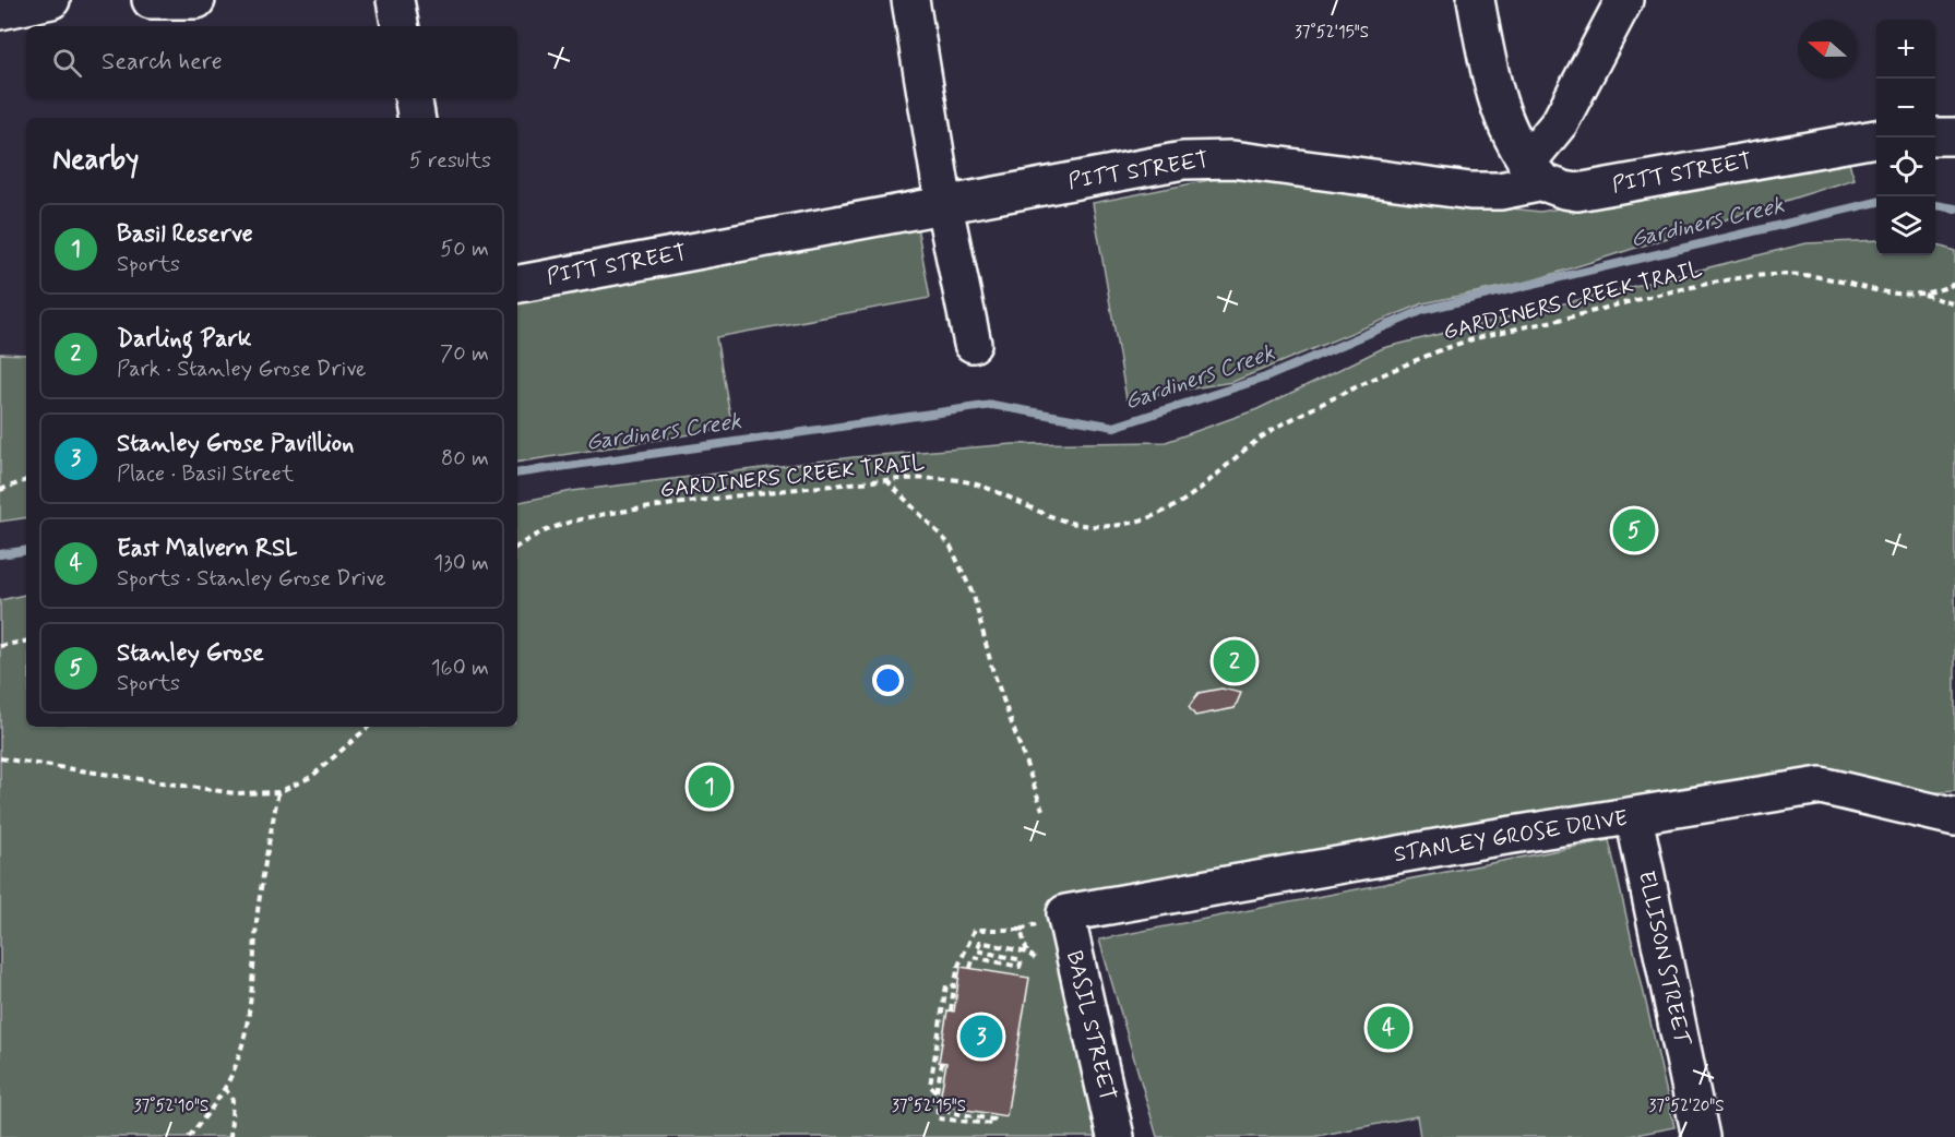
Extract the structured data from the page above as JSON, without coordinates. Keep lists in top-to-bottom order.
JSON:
{
  "streets": {
    "street": [
      "PITT STREET",
      "STANLEY GROSE DRIVE",
      "ELLISON STREET",
      "BASIL STREET"
    ],
    "path": ["GARDINERS CREEK TRAIL"]
  },
  "crossings": [
    ["STANLEY GROSE DRIVE", "ELLISON STREET"],
    ["STANLEY GROSE DRIVE", "BASIL STREET"]
  ],
  "water": ["Gardiners Creek"],
  "north": "left",
  "page": {
    "map_buttons": ["+", "−"],
    "search": "Search here",
    "heading": ["Nearby", "5 results"],
    "list": [
      {
        "mark": "1",
        "name": "Basil Reserve",
        "note": "Sports",
        "value": "50 m"
      },
      {
        "mark": "2",
        "name": "Darling Park",
        "note": "Park · Stanley Grose Drive",
        "value": "70 m"
      },
      {
        "mark": "3",
        "name": "Stanley Grose Pavillion",
        "note": "Place · Basil Street",
        "value": "80 m"
      },
      {
        "mark": "4",
        "name": "East Malvern RSL",
        "note": "Sports · Stanley Grose Drive",
        "value": "130 m"
      },
      {
        "mark": "5",
        "name": "Stanley Grose",
        "note": "Sports",
        "value": "160 m"
      }
    ],
    "pins": [
      "5",
      "2",
      "1",
      "4",
      "3"
    ]
  },
  "coordinates": ["37°52'15\"S", "37°52'10\"S", "37°52'20\"S"]
}
